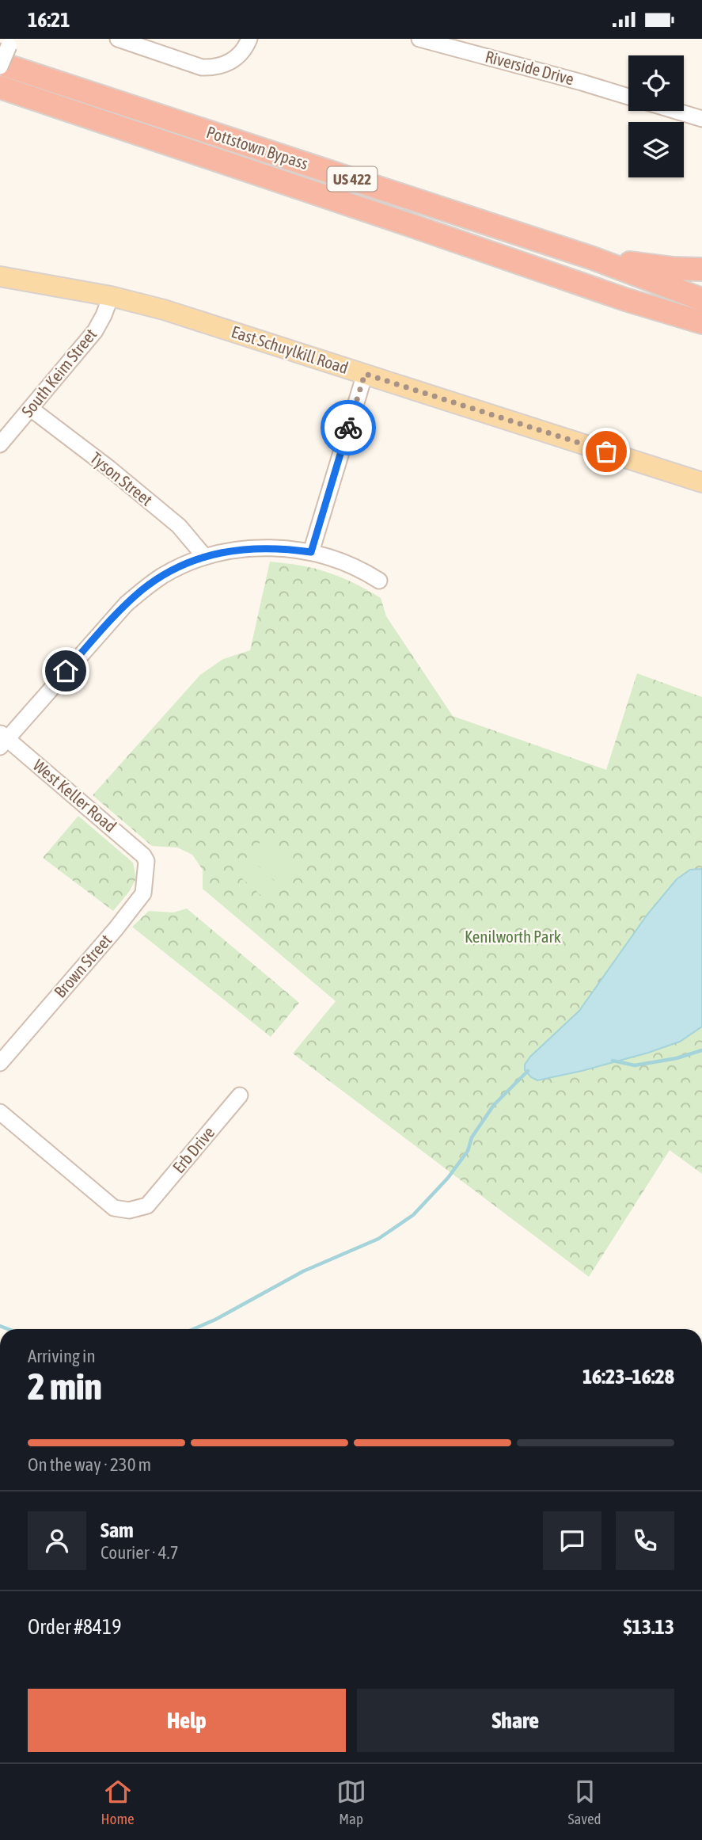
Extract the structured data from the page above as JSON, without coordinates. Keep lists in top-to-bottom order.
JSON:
{
  "streets": {
    "highway": ["Pottstown Bypass", "US 422"],
    "main road": ["East Schuylkill Road"],
    "street": [
      "Riverside Drive",
      "South Keim Street",
      "Tyson Street",
      "West Keller Road",
      "Brown Street",
      "Erb Drive"
    ]
  },
  "crossings": [
    ["East Schuylkill Road", "South Keim Street"],
    ["South Keim Street", "Tyson Street"],
    ["West Keller Road", "Brown Street"]
  ],
  "parks": ["Kenilworth Park"],
  "page": {
    "status": "16:21",
    "heading": ["2 min", "Arriving in", "16:23–16:28"],
    "panel": [
      "Sam",
      "Courier · 4.7",
      "Order #8419",
      "$13.13"
    ],
    "bar": "On the way · 230 m",
    "buttons": ["Help", "Share"],
    "tabs": ["Home", "Map", "Saved"]
  }
}
